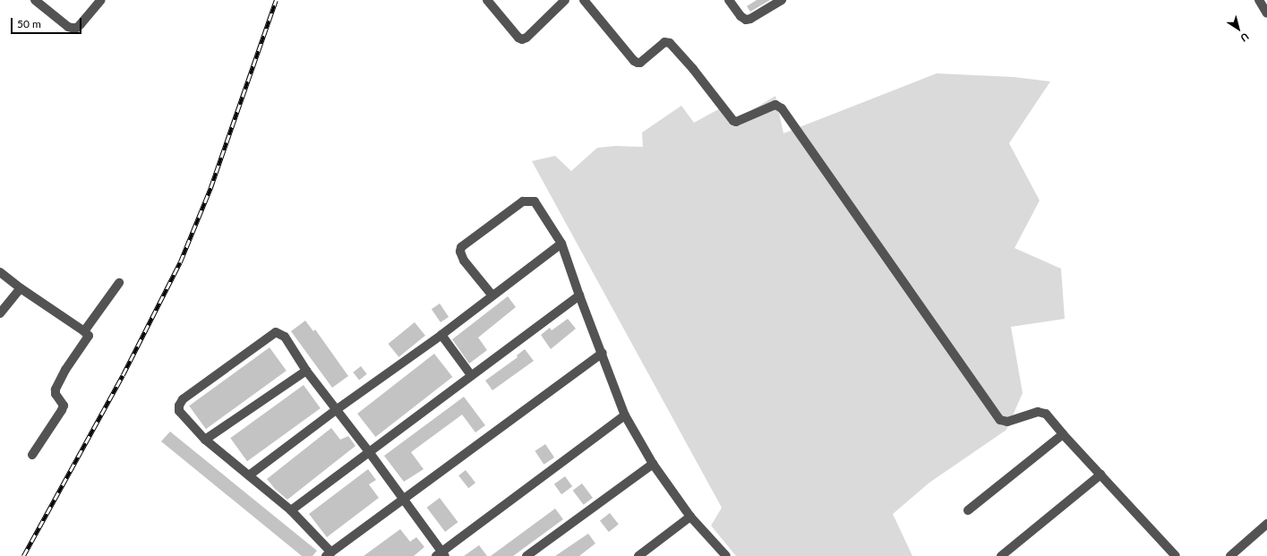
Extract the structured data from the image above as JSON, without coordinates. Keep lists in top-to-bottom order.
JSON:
{
  "scale_bar": "50 m",
  "north": "bottom right"
}
